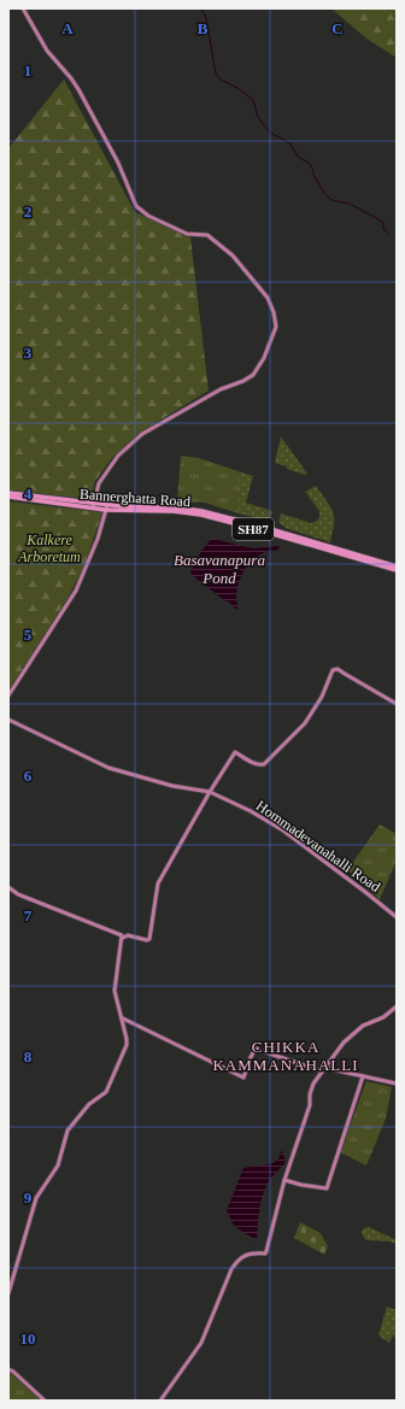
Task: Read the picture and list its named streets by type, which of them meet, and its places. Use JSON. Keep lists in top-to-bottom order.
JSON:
{
  "streets": {
    "main road": ["Bannerghatta Road", "SH87"],
    "street": ["Hommadevanahalli Road"]
  },
  "districts": ["CHIKKA KAMMANAHALLI"],
  "water": ["Basavanapura Pond"],
  "parks": ["Kalkere Arboretum"],
  "grid": {
    "columns": ["A", "B", "C"],
    "rows": [
      "1",
      "2",
      "3",
      "4",
      "5",
      "6",
      "7",
      "8",
      "9",
      "10"
    ]
  }
}
